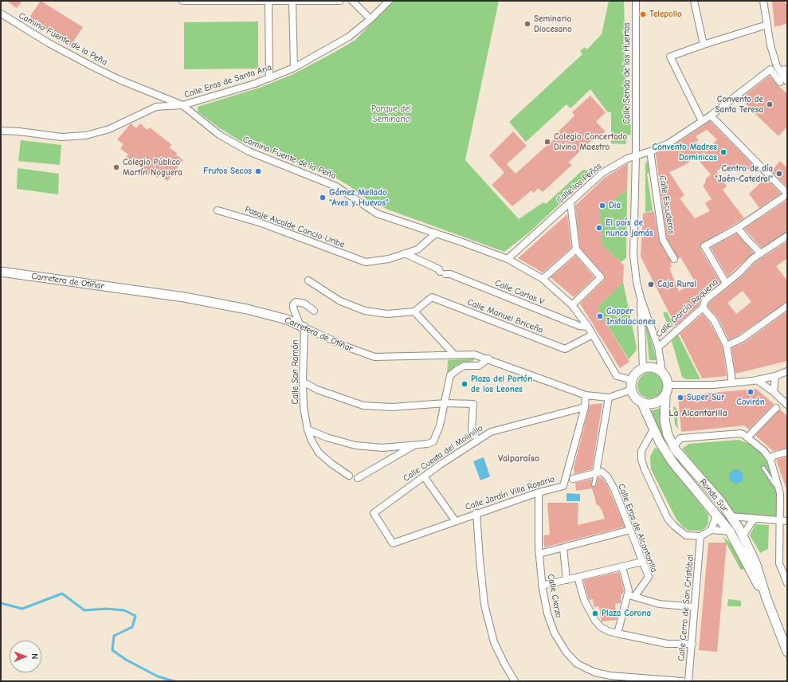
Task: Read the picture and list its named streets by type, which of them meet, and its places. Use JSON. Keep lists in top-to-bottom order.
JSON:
{
  "streets": {
    "main road": ["Carretera de Otíñar", "Ronda Sur"],
    "street": [
      "Camino Fuente de la Peña",
      "Calle Senda de los Huertos",
      "Calle Eras de Santa Ana",
      "Calle los Peñas",
      "Calle Escuderos",
      "Pasaje Alcalde Cancio Uribe",
      "Calle Carlos V",
      "Calle García Requena",
      "Calle Manuel Briceño",
      "Calle San Ramón",
      "Calle Cuesta del Molinillo",
      "Calle Jardín Villa Rosario",
      "Calle Eras de Alcantarilla",
      "Calle Cierzo",
      "Calle Cerro de San Cristóbal"
    ]
  },
  "crossings": [
    ["Camino Fuente de la Peña", "Calle Senda de los Huertos"],
    ["Camino Fuente de la Peña", "Calle Eras de Santa Ana"],
    ["Camino Fuente de la Peña", "Calle los Peñas"],
    ["Camino Fuente de la Peña", "Carretera de Otíñar"],
    ["Camino Fuente de la Peña", "Calle Carlos V"],
    ["Camino Fuente de la Peña", "Calle Manuel Briceño"],
    ["Camino Fuente de la Peña", "Ronda Sur"],
    ["Calle Senda de los Huertos", "Calle los Peñas"],
    ["Calle Senda de los Huertos", "Carretera de Otíñar"],
    ["Calle Senda de los Huertos", "Calle García Requena"],
    ["Calle Senda de los Huertos", "Ronda Sur"],
    ["Calle los Peñas", "Calle Escuderos"],
    ["Pasaje Alcalde Cancio Uribe", "Calle Carlos V"],
    ["Carretera de Otíñar", "Calle San Ramón"],
    ["Carretera de Otíñar", "Calle Jardín Villa Rosario"],
    ["Carretera de Otíñar", "Ronda Sur"],
    ["Calle Cuesta del Molinillo", "Calle Jardín Villa Rosario"],
    ["Calle Jardín Villa Rosario", "Calle Cierzo"]
  ],
  "districts": ["La Alcantarilla", "Valparaíso"],
  "parks": ["Parque del Seminario"],
  "places": [
    "Telepollo",
    "Seminario Diocesano",
    "Convento de Santa Teresa",
    "Colegio Concertado Divino Maestro",
    "Convento Madres Dominicas",
    "Colegio Público Martín Noguera",
    "Frutos Secos",
    "Centro de día \"Jaén-Catedral\"",
    "Gámez Mellado \"Aves y Huevos\"",
    "Dia",
    "El país de nunca jamás",
    "Caja Rural",
    "Copper Instalaciones",
    "Plaza del Portón de los Leones",
    "Covirán",
    "Super Sur",
    "Plaza Corona"
  ],
  "north": "right"
}
